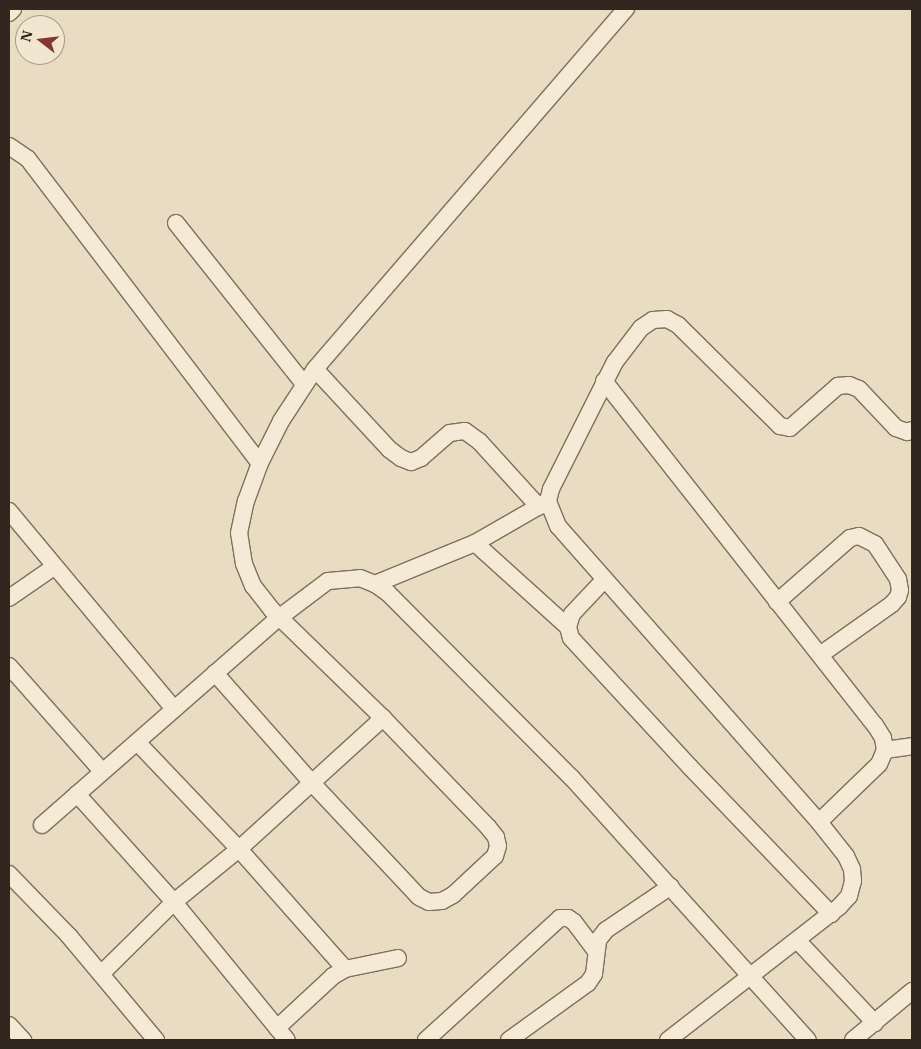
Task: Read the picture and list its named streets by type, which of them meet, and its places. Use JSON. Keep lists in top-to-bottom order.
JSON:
{
  "north": "left"
}
